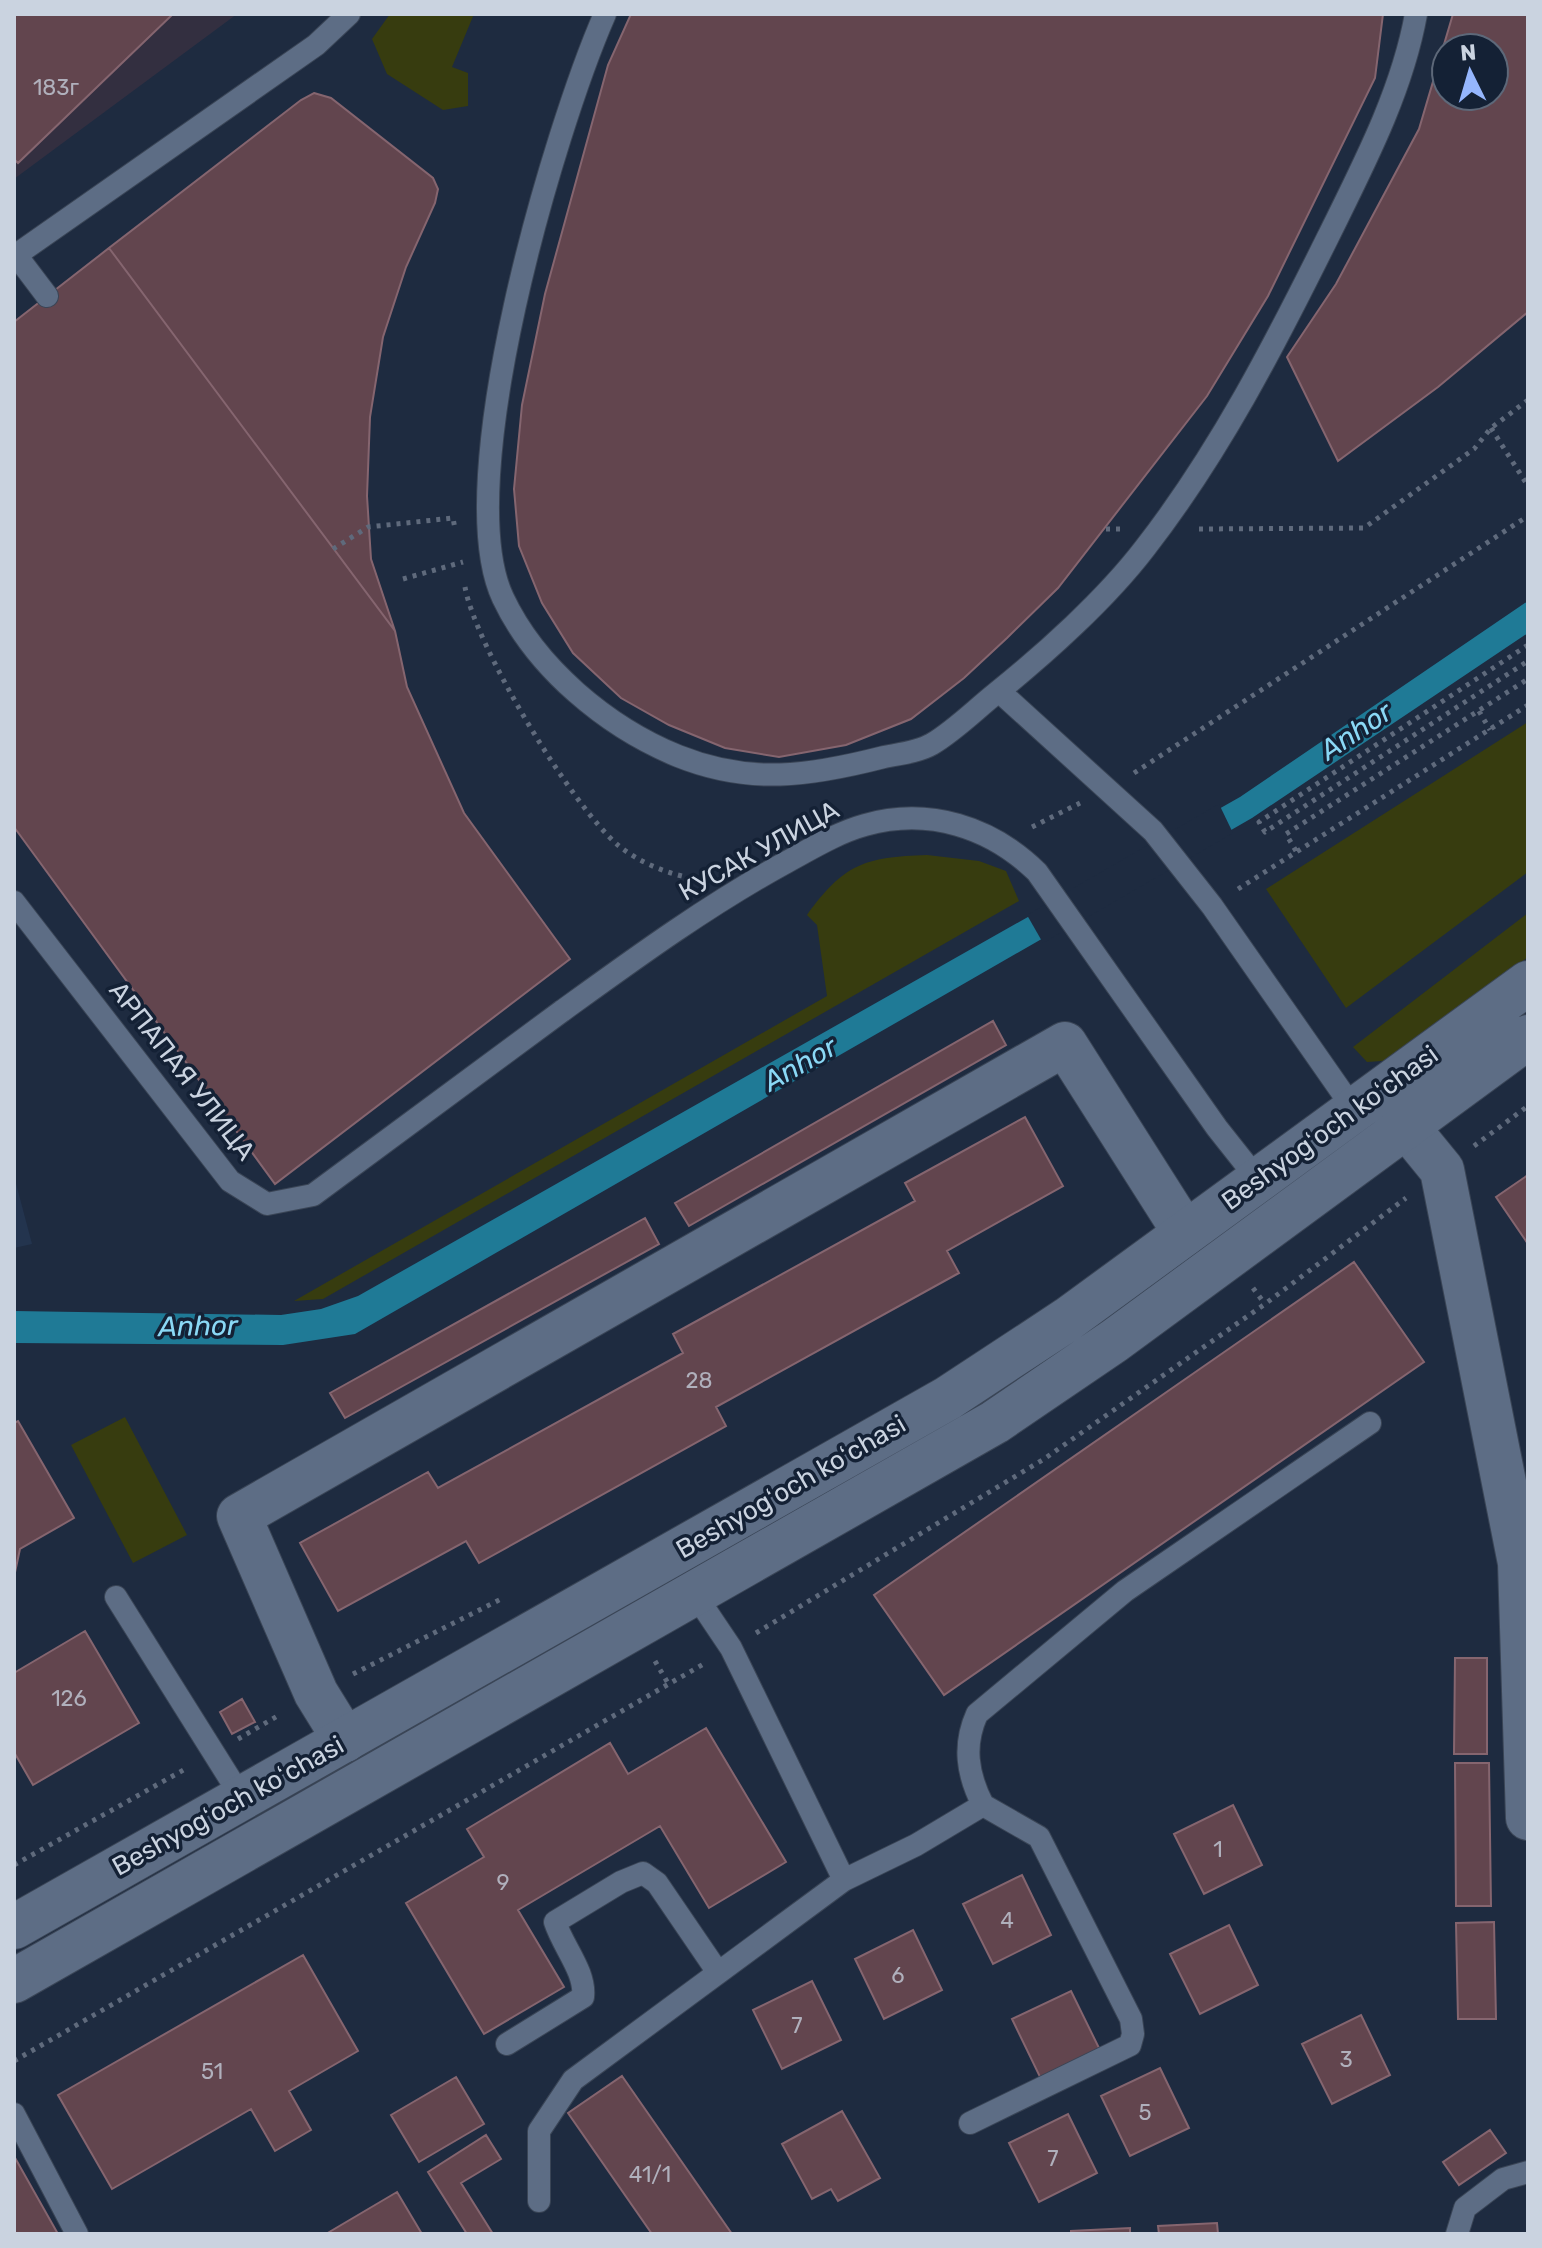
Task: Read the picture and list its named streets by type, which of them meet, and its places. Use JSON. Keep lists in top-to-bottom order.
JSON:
{
  "streets": {
    "main road": ["Beshyogʻoch koʻchasi"],
    "lane": ["КУСАК УЛИЦА", "АРПАПАЯ УЛИЦА"]
  },
  "crossings": [
    ["КУСАК УЛИЦА", "АРПАПАЯ УЛИЦА"],
    ["КУСАК УЛИЦА", "Beshyogʻoch koʻchasi"]
  ],
  "water": ["Anhor"],
  "house_numbers": [
    "183г",
    "28",
    "126",
    "1",
    "9",
    "4",
    "6",
    "7",
    "3",
    "51",
    "5",
    "7",
    "41/1"
  ],
  "north": "top"
}
